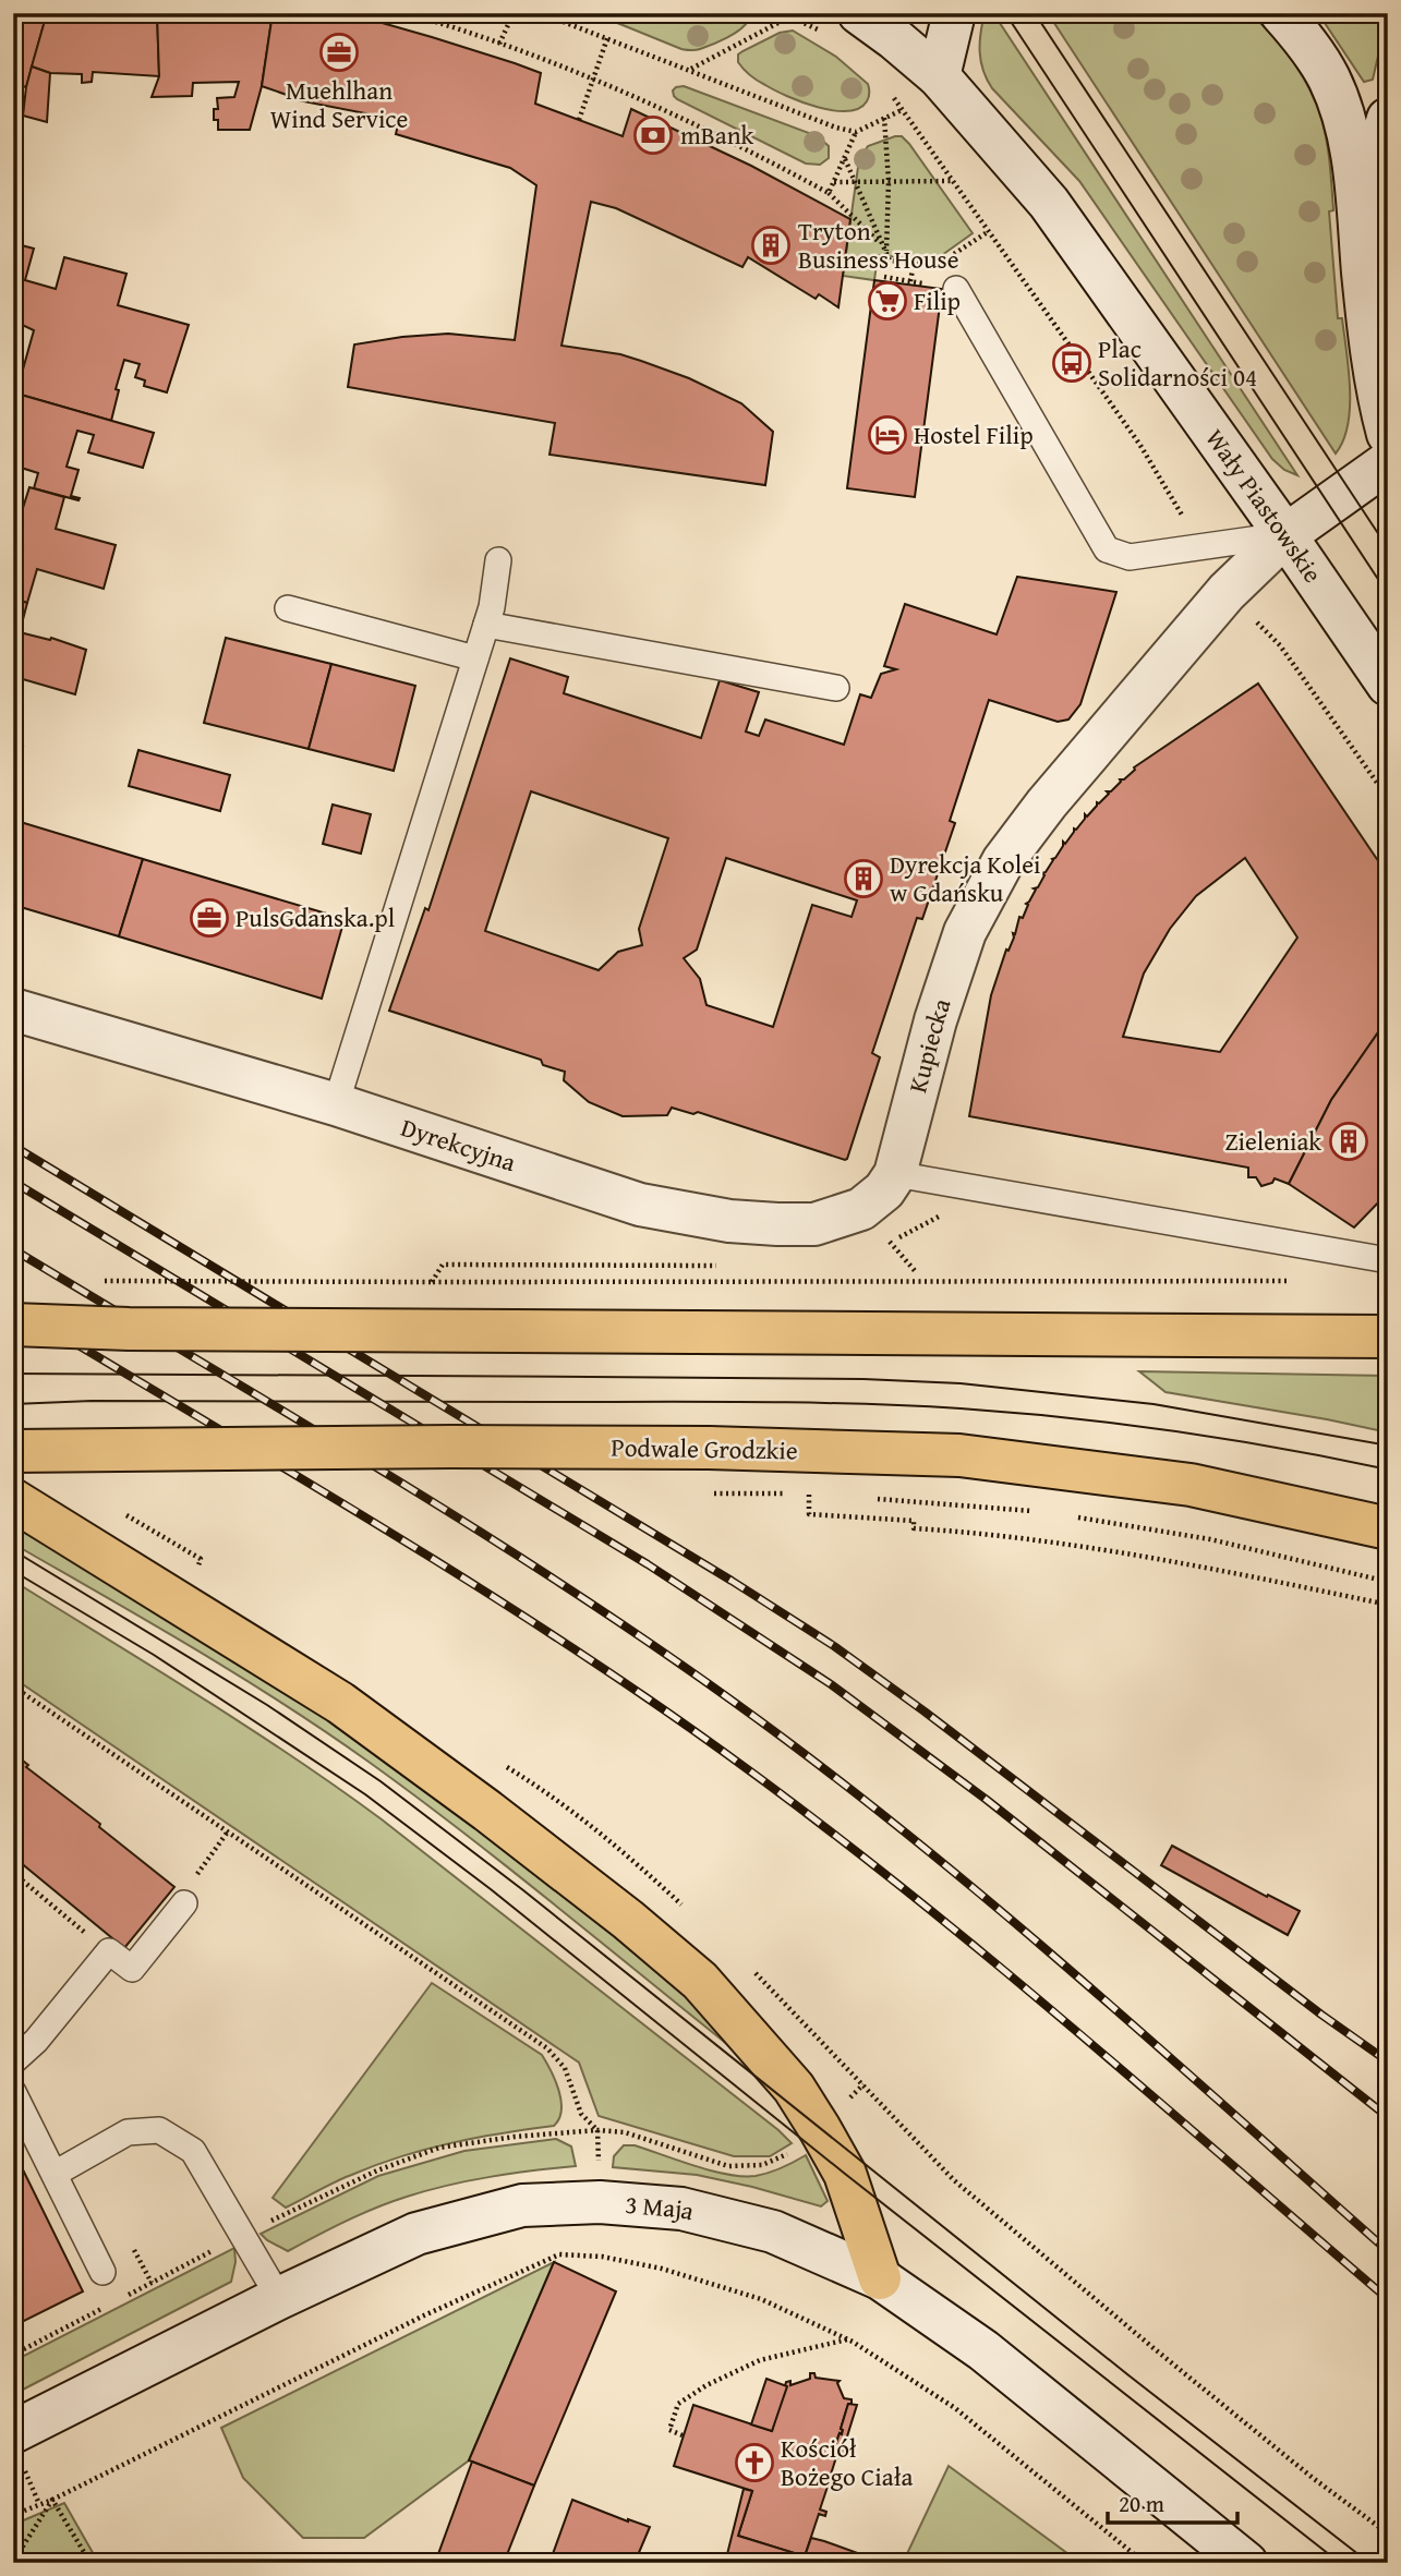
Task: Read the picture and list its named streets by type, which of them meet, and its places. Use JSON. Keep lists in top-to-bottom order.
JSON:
{
  "streets": {
    "main road": [
      "Wały Piastowskie",
      "Kupiecka",
      "Dyrekcyjna",
      "Podwale Grodzkie",
      "3 Maja"
    ]
  },
  "crossings": [
    ["Wały Piastowskie", "Kupiecka"],
    ["Kupiecka", "Dyrekcyjna"]
  ],
  "places": {
    "office": ["Muehlhan Wind Service", "PulsGdanska.pl"],
    "bank": ["mBank"],
    "building": ["Tryton Business House", "Dyrekcja Kolei w Gdańsku", "Zieleniak"],
    "supermarket": ["Filip"],
    "bus stop": ["Plac Solidarności 04"],
    "hotel": ["Hostel Filip"],
    "church": ["Kościół Bożego Ciała"]
  },
  "scale_bar": "20 m"
}
